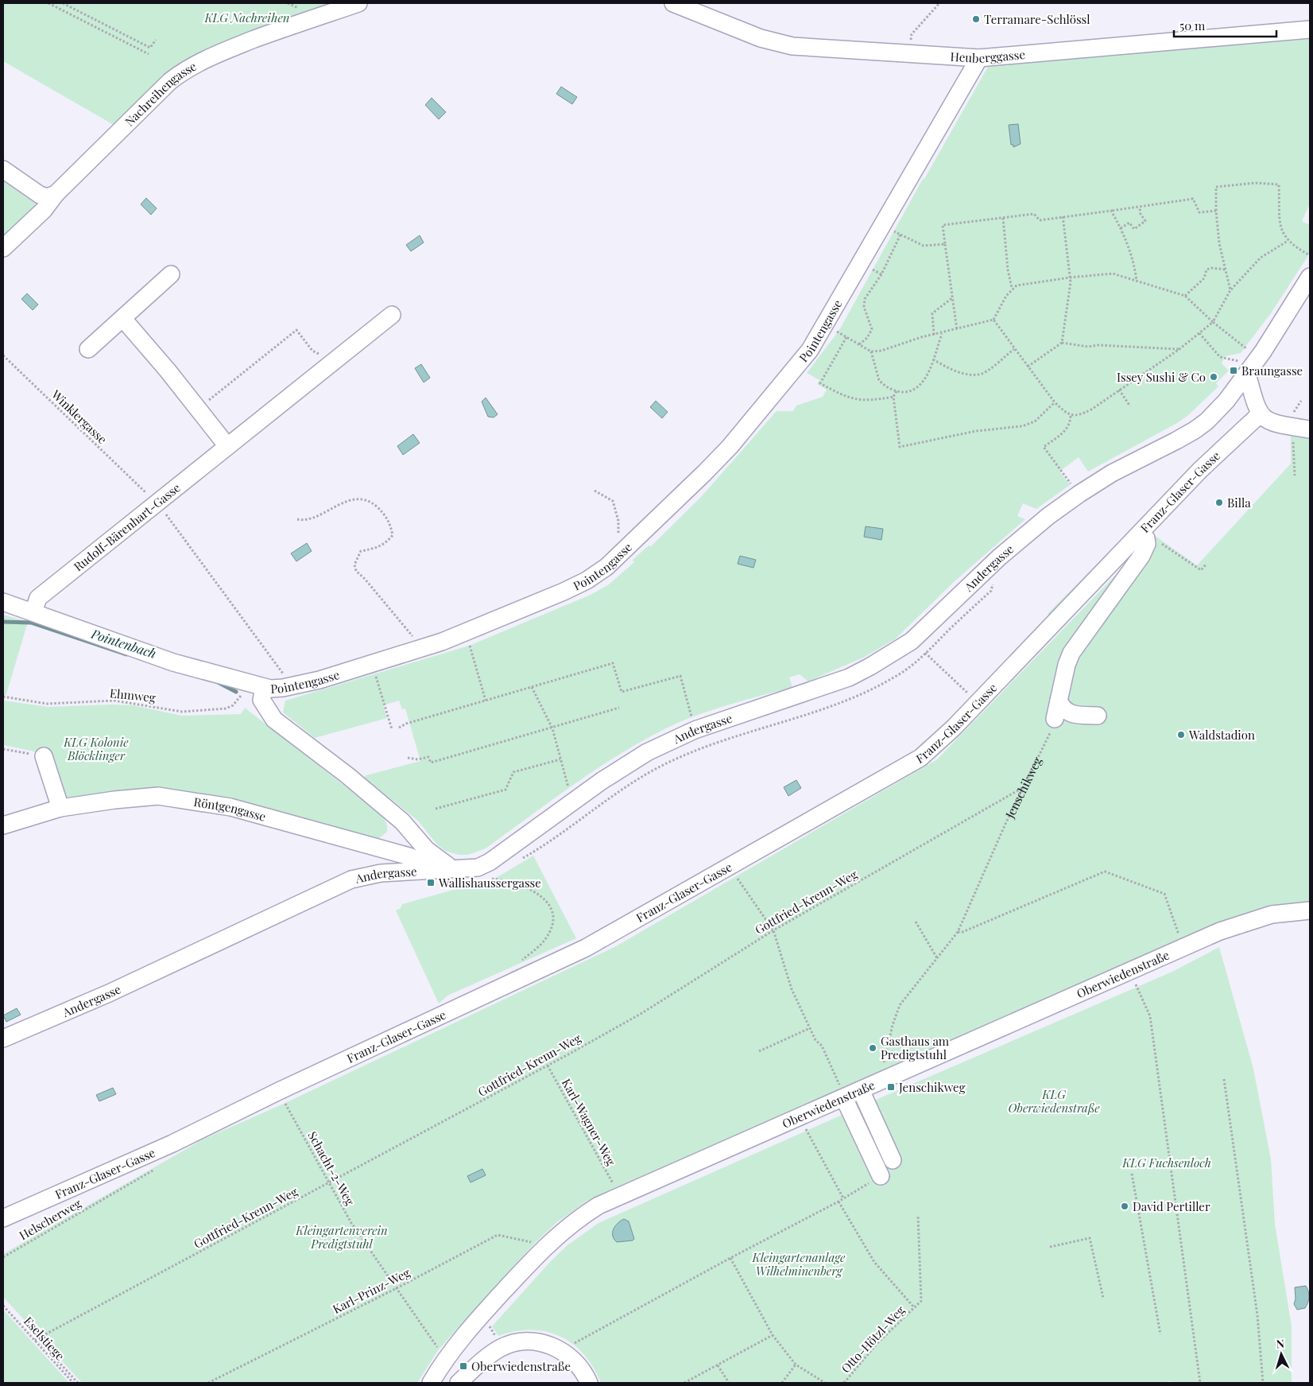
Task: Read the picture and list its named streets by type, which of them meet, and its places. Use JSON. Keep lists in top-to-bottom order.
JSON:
{
  "streets": {
    "street": [
      "Heuberggasse",
      "Nachreihengasse",
      "Pointengasse",
      "Franz-Glaser-Gasse",
      "Rudolf-Bärenhart-Gasse",
      "Andergasse",
      "Röntgengasse",
      "Oberwiedenstraße"
    ],
    "path": [
      "Winklergasse",
      "Ehmweg",
      "Jenschikweg",
      "Gottfried-Krenn-Weg",
      "Karl-Wagner-Weg",
      "Schacht-2-Weg",
      "Helscherweg",
      "Karl-Prinz-Weg",
      "Eselstiege",
      "Otto-Hötzl-Weg"
    ]
  },
  "crossings": [
    ["Heuberggasse", "Pointengasse"],
    ["Pointengasse", "Rudolf-Bärenhart-Gasse"],
    ["Pointengasse", "Ehmweg"],
    ["Andergasse", "Röntgengasse"],
    ["Jenschikweg", "Gottfried-Krenn-Weg"],
    ["Jenschikweg", "Oberwiedenstraße"],
    ["Gottfried-Krenn-Weg", "Karl-Wagner-Weg"],
    ["Gottfried-Krenn-Weg", "Schacht-2-Weg"],
    ["Gottfried-Krenn-Weg", "Eselstiege"],
    ["Oberwiedenstraße", "Schacht-2-Weg"],
    ["Oberwiedenstraße", "Karl-Prinz-Weg"],
    ["Schacht-2-Weg", "Karl-Prinz-Weg"]
  ],
  "water": ["Pointenbach"],
  "parks": [
    "KLG Nachreihen",
    "KLG Kolonie Blöcklinger",
    "KLG Oberwiedenstraße",
    "KLG Fuchsenloch",
    "Kleingartenverein Predigtstuhl",
    "Kleingartenanlage Wilhelminenberg"
  ],
  "places": {
    "other": [
      "Terramare-Schlössl",
      "Issey Sushi & Co",
      "Billa",
      "Waldstadion",
      "Gasthaus am Predigtstuhl",
      "David Pertiller"
    ],
    "transit": [
      "Braungasse",
      "Wallishaussergasse",
      "Jenschikweg",
      "Oberwiedenstraße"
    ]
  },
  "scale_bar": "50 m",
  "north": "top"
}
